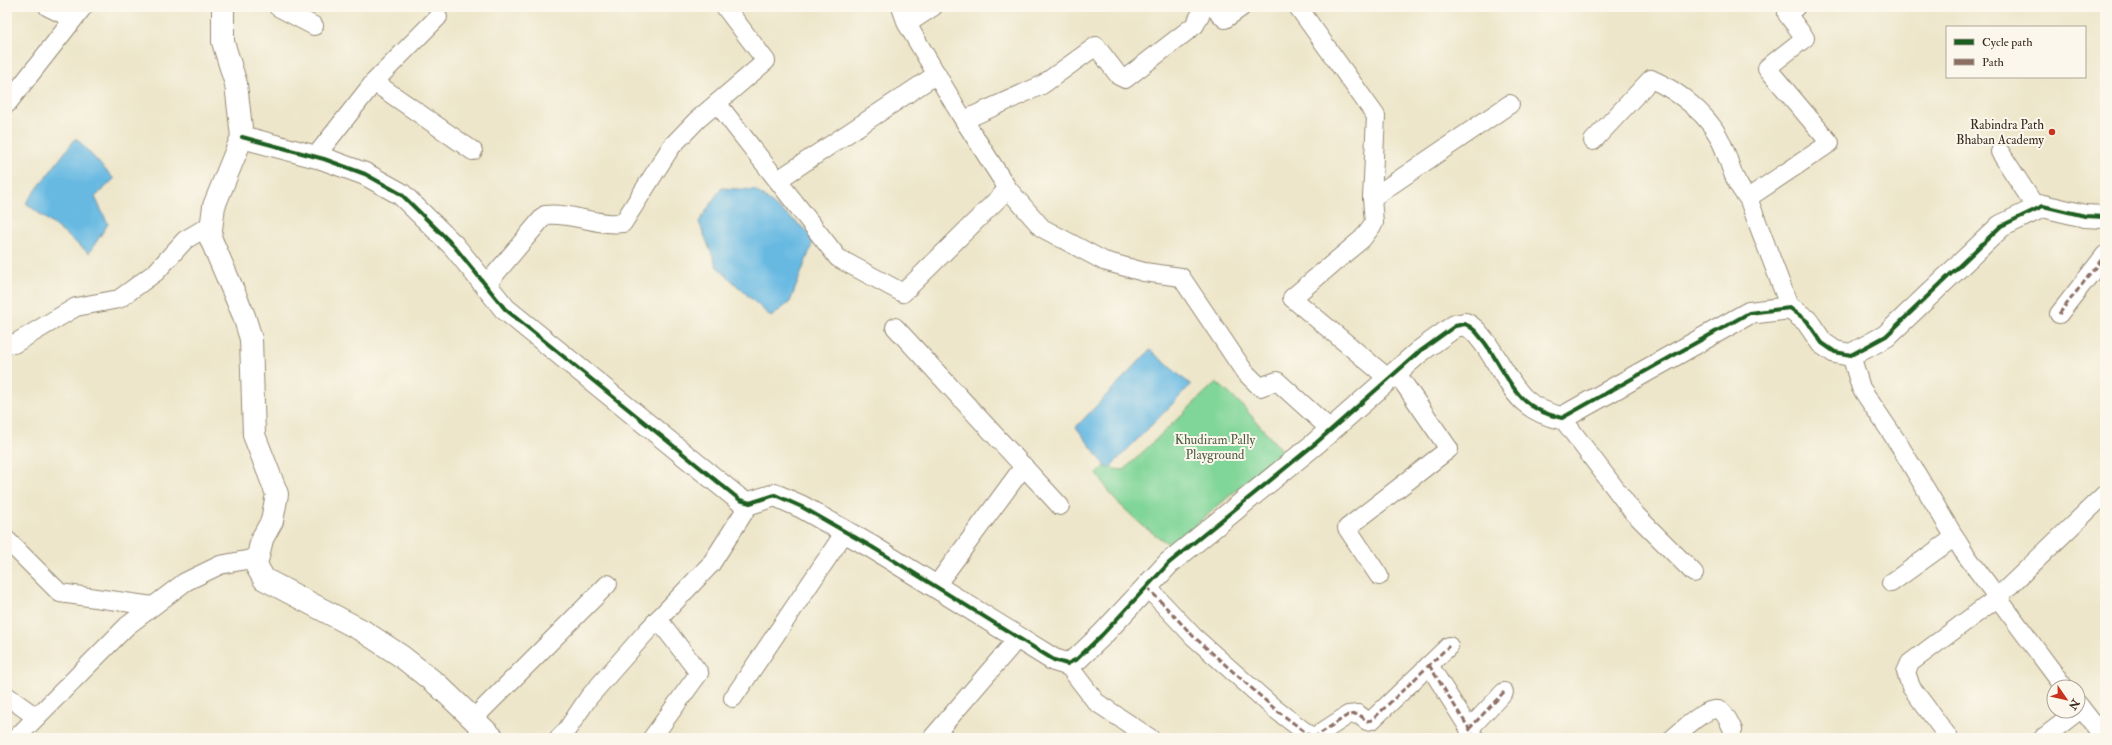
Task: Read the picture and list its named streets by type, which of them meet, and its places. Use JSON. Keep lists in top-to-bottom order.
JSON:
{
  "parks": ["Khudiram Pally Playground"],
  "places": ["Rabindra Path Bhaban Academy"],
  "legend": ["Cycle path", "Path"],
  "north": "bottom right"
}
